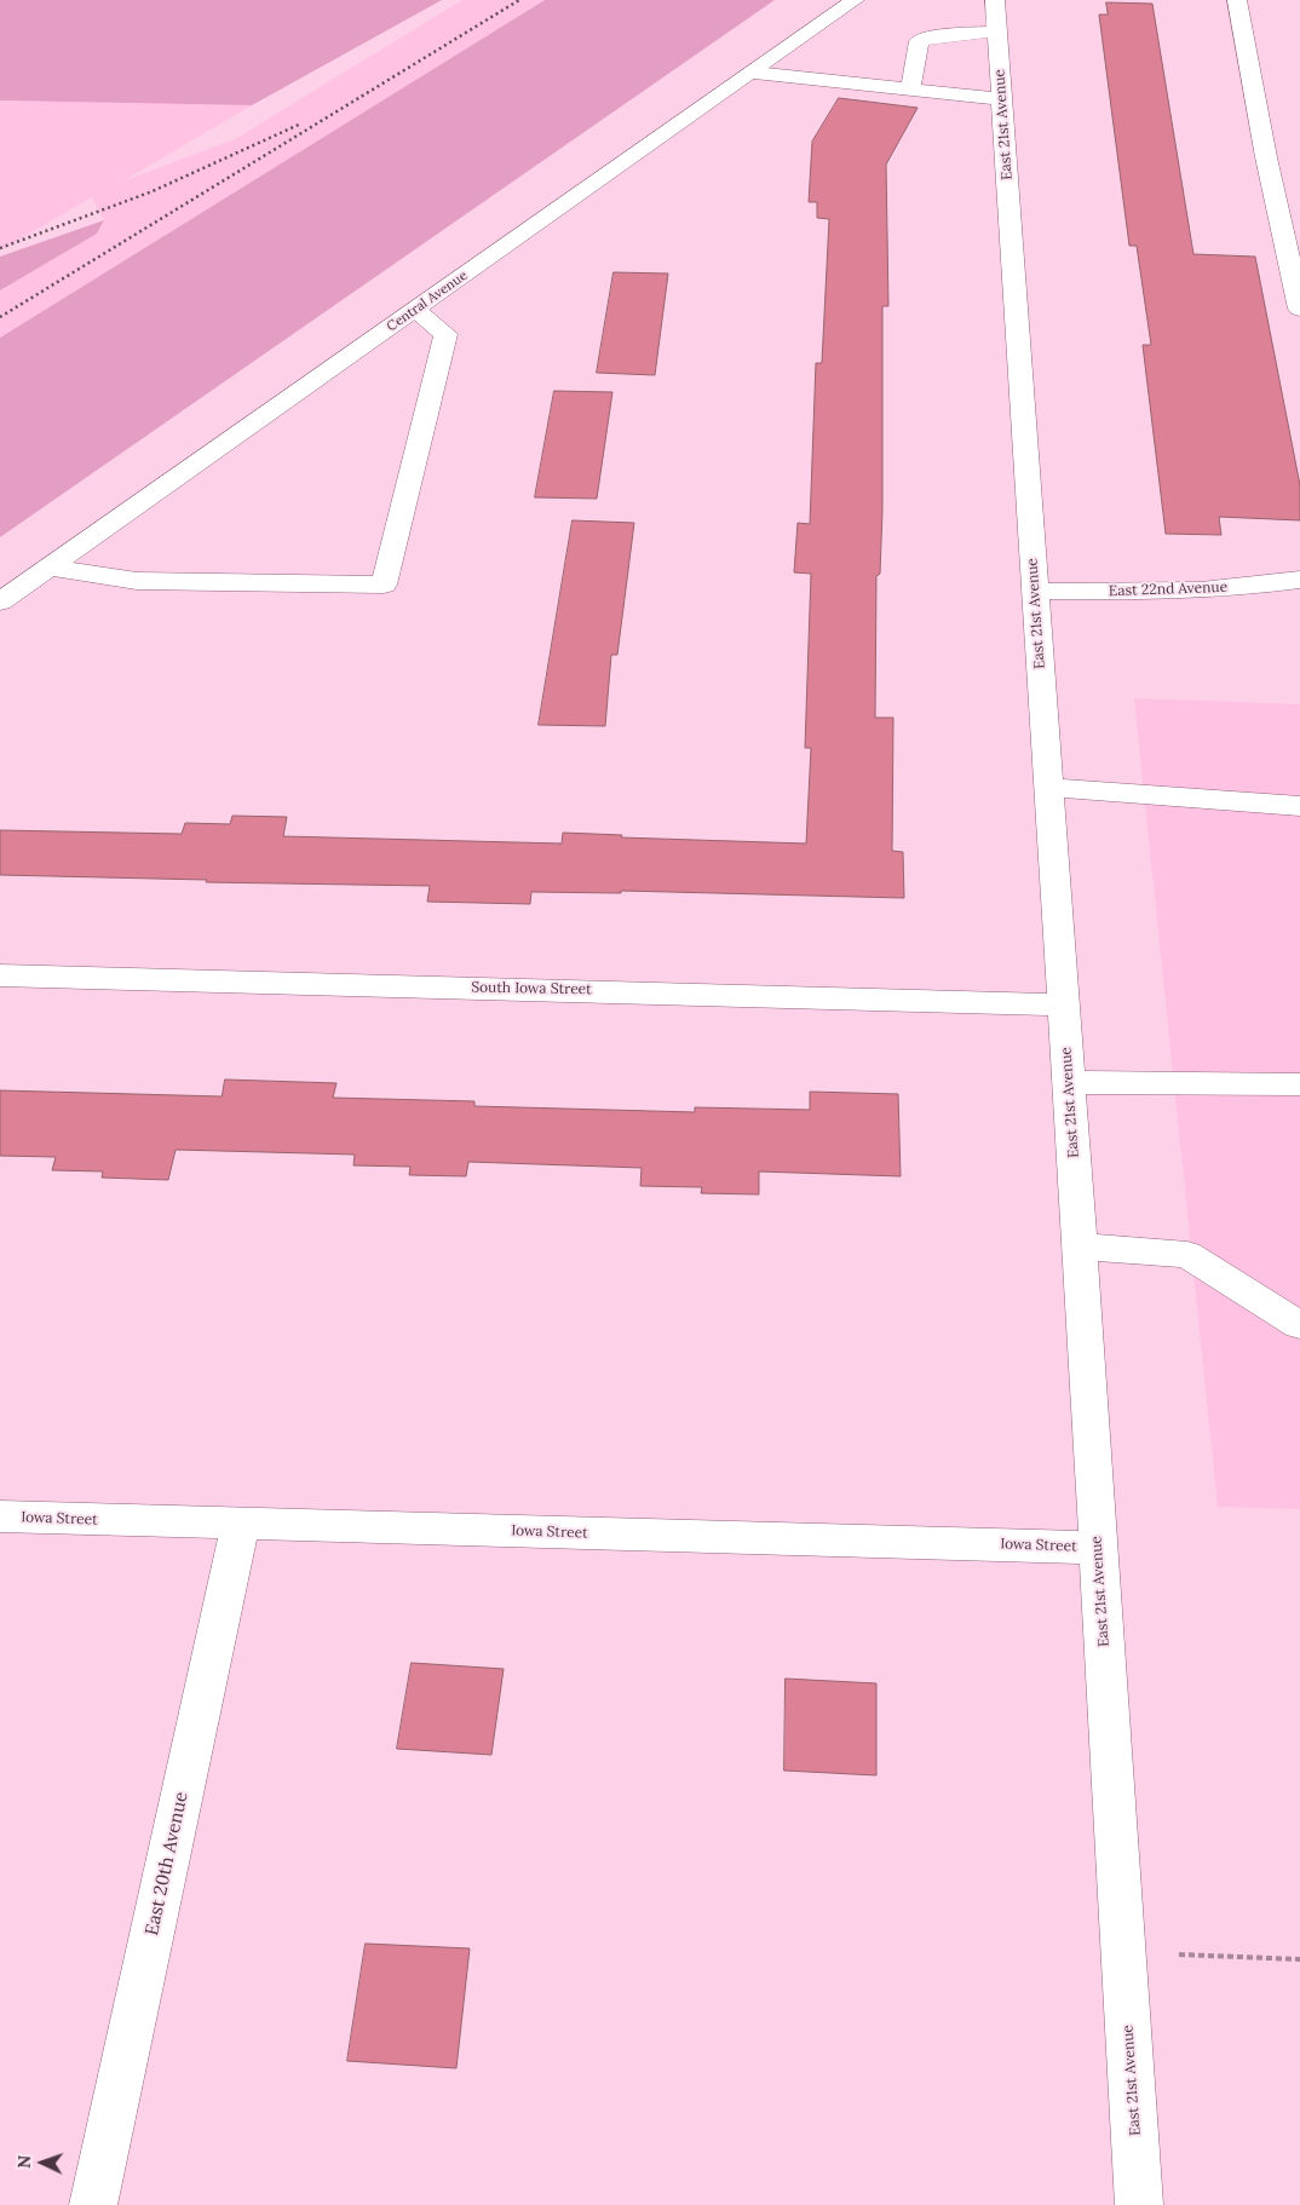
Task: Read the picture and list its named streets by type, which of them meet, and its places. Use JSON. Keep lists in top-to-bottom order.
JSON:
{
  "streets": {
    "street": [
      "East 21st Avenue",
      "Central Avenue",
      "East 22nd Avenue",
      "South Iowa Street",
      "Iowa Street",
      "East 20th Avenue"
    ]
  },
  "crossings": [
    ["East 21st Avenue", "East 22nd Avenue"],
    ["East 21st Avenue", "South Iowa Street"],
    ["East 21st Avenue", "Iowa Street"],
    ["Iowa Street", "East 20th Avenue"]
  ],
  "north": "left"
}
